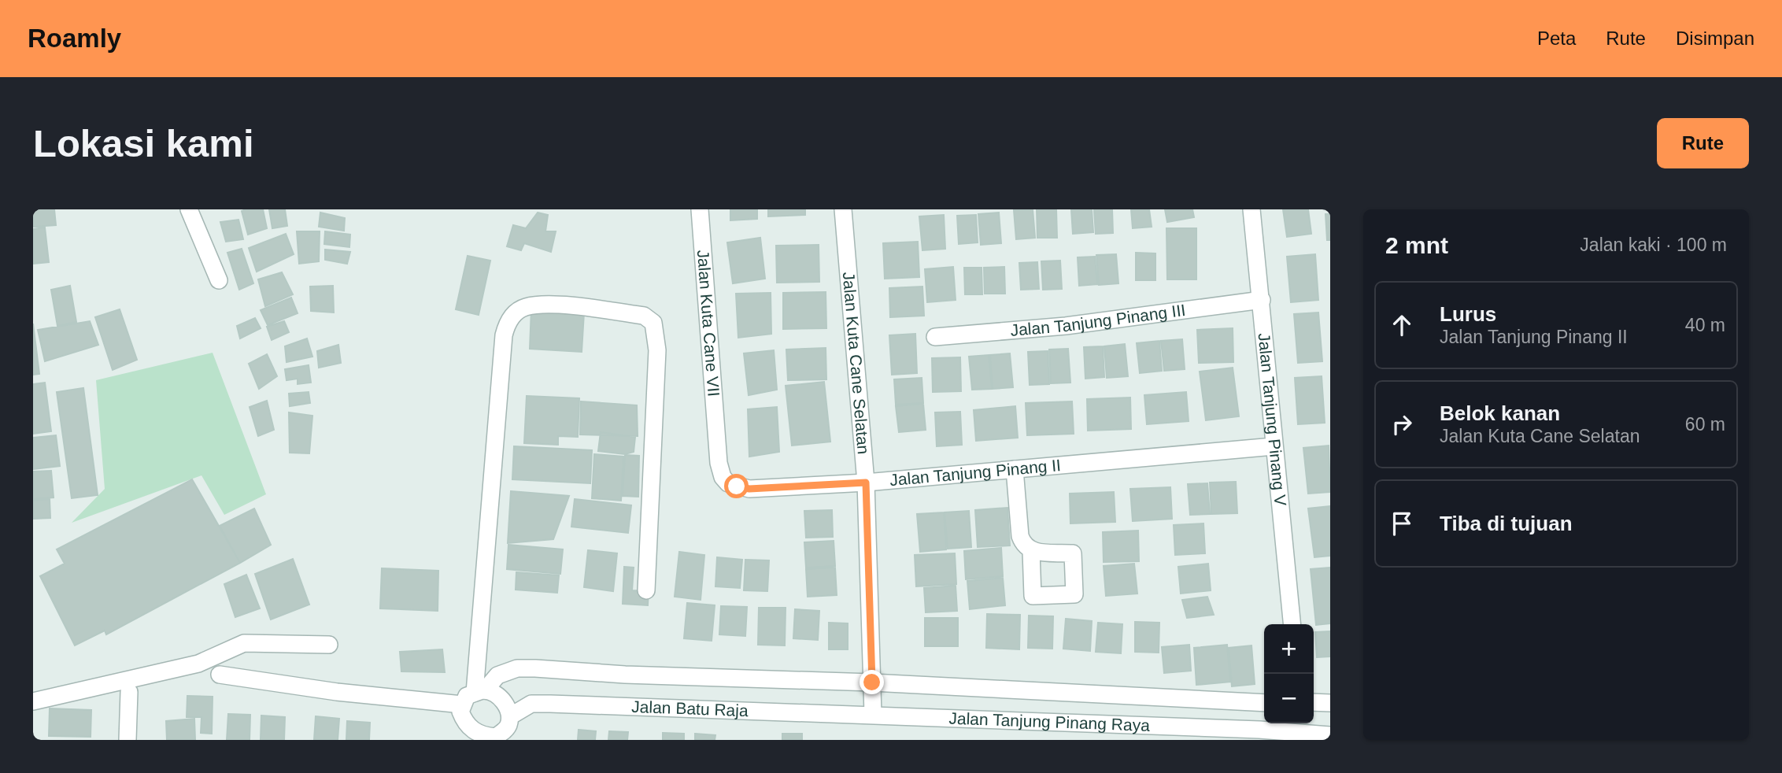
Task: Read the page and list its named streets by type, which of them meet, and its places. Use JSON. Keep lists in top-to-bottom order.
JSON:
{
  "streets": {
    "street": [
      "Jalan Tanjung Pinang III",
      "Jalan Kuta Cane VII",
      "Jalan Kuta Cane Selatan",
      "Jalan Tanjung Pinang V",
      "Jalan Tanjung Pinang II",
      "Jalan Batu Raja",
      "Jalan Tanjung Pinang Raya"
    ]
  },
  "crossings": [
    ["Jalan Tanjung Pinang III", "Jalan Tanjung Pinang V"],
    ["Jalan Kuta Cane VII", "Jalan Tanjung Pinang II"],
    ["Jalan Kuta Cane Selatan", "Jalan Tanjung Pinang II"],
    ["Jalan Kuta Cane Selatan", "Jalan Batu Raja"],
    ["Jalan Kuta Cane Selatan", "Jalan Tanjung Pinang Raya"],
    ["Jalan Tanjung Pinang V", "Jalan Tanjung Pinang II"],
    ["Jalan Batu Raja", "Jalan Tanjung Pinang Raya"]
  ],
  "page": {
    "header": "Roamly",
    "nav": ["Peta", "Rute", "Disimpan"],
    "buttons": "Rute",
    "title": "Lokasi kami",
    "heading": ["2 mnt", "Jalan kaki · 100 m"],
    "list": [
      ["Lurus", "Jalan Tanjung Pinang II", "40 m"],
      ["Belok kanan", "Jalan Kuta Cane Selatan", "60 m"],
      "Tiba di tujuan"
    ],
    "map_buttons": ["+", "−"]
  }
}
